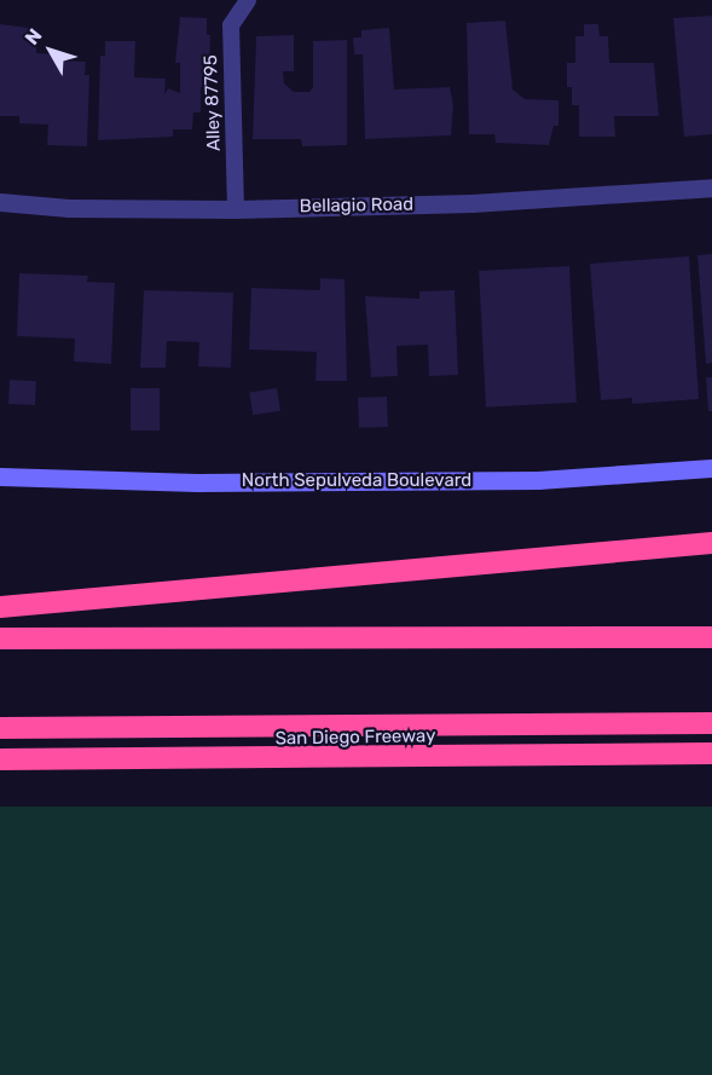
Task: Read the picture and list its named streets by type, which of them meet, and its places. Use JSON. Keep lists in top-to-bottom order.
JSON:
{
  "streets": {
    "highway": ["San Diego Freeway"],
    "main road": ["North Sepulveda Boulevard"],
    "street": ["Bellagio Road"],
    "lane": ["Alley 87795"]
  },
  "crossings": [
    ["Alley 87795", "Bellagio Road"]
  ],
  "north": "top left"
}
